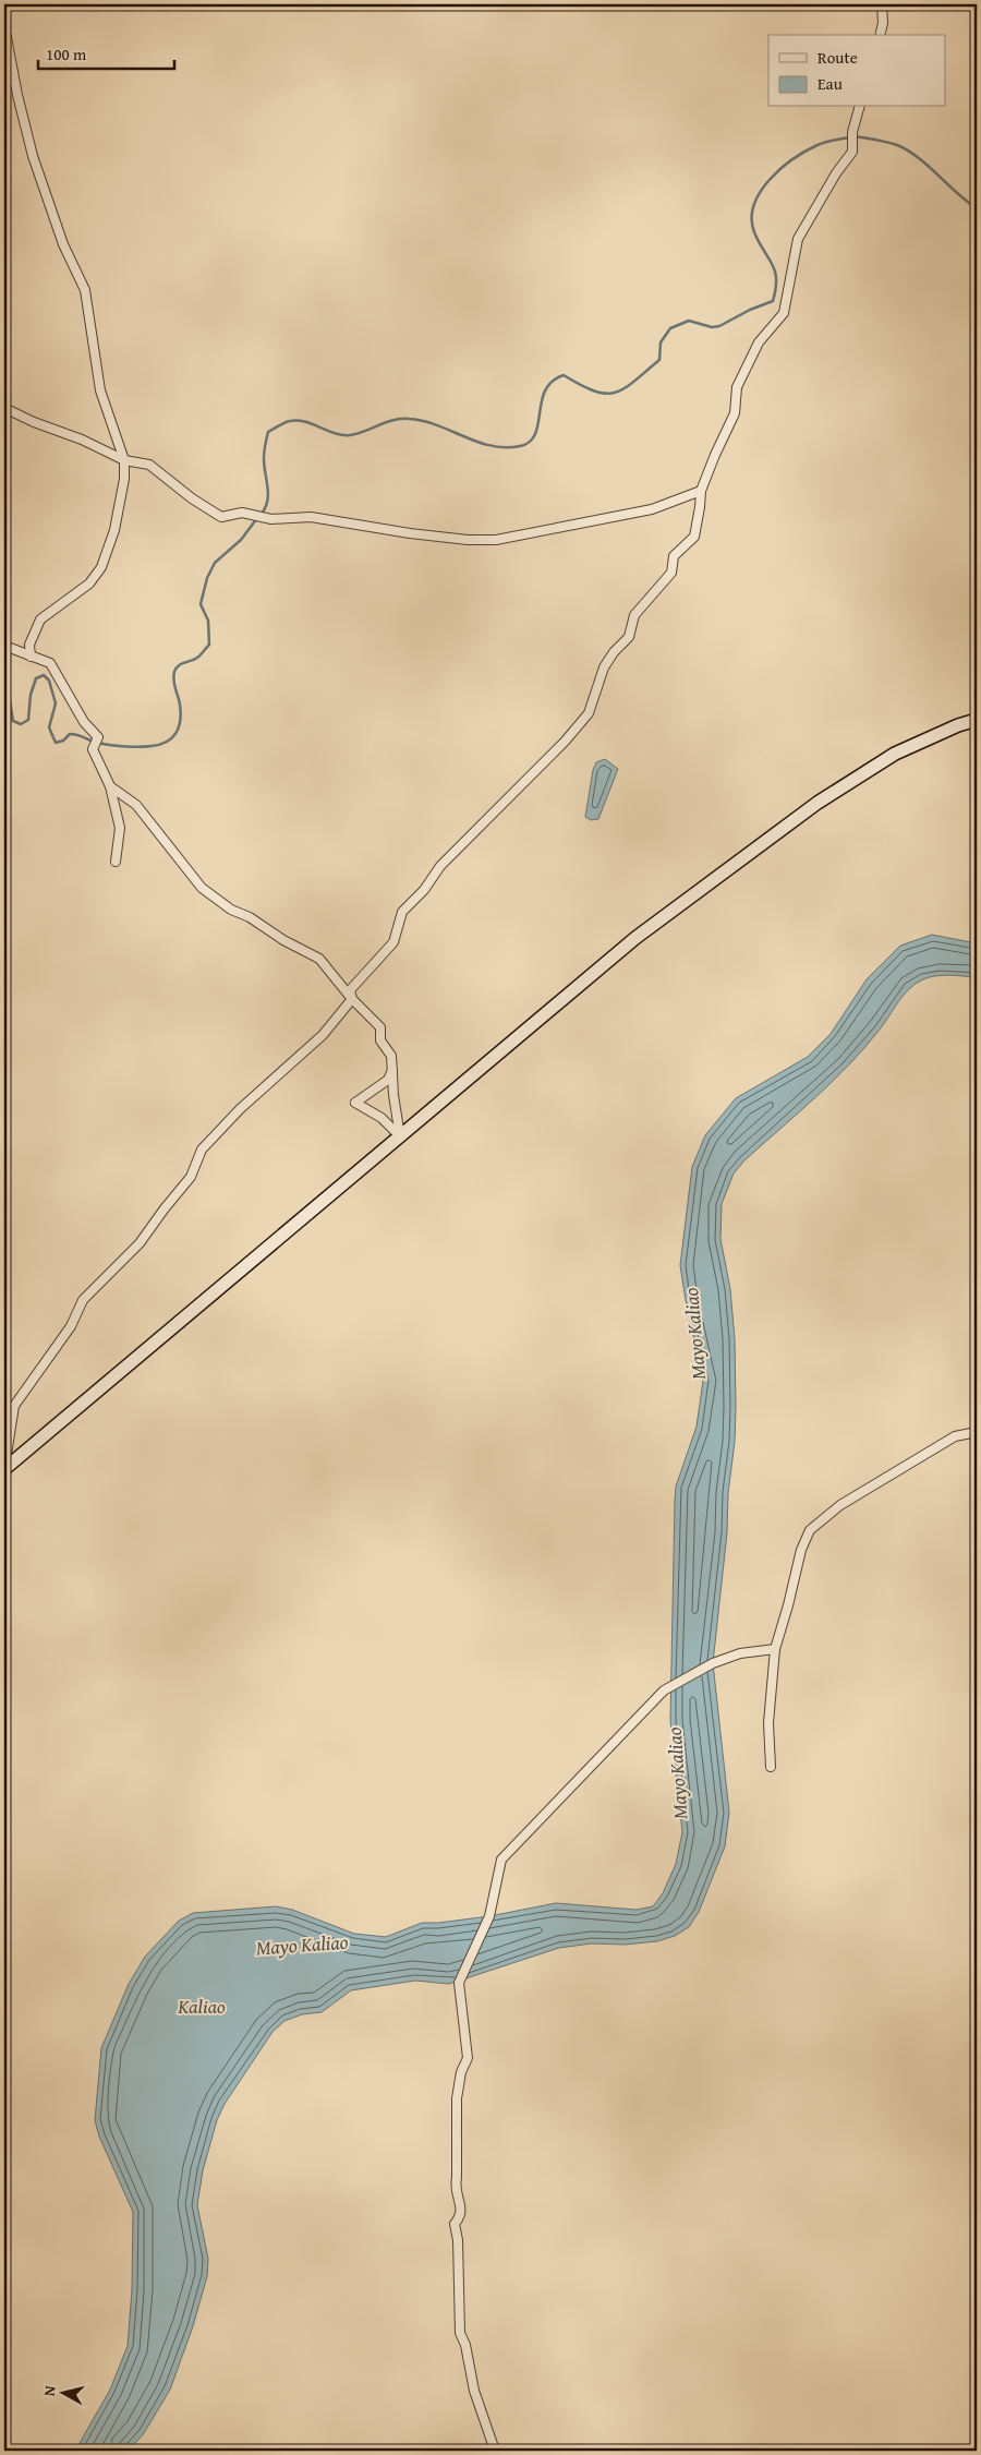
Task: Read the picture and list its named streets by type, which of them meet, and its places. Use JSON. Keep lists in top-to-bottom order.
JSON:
{
  "water": ["Mayo Kaliao", "Kaliao"],
  "legend": ["Route", "Eau"],
  "scale_bar": "100 m",
  "north": "left"
}
